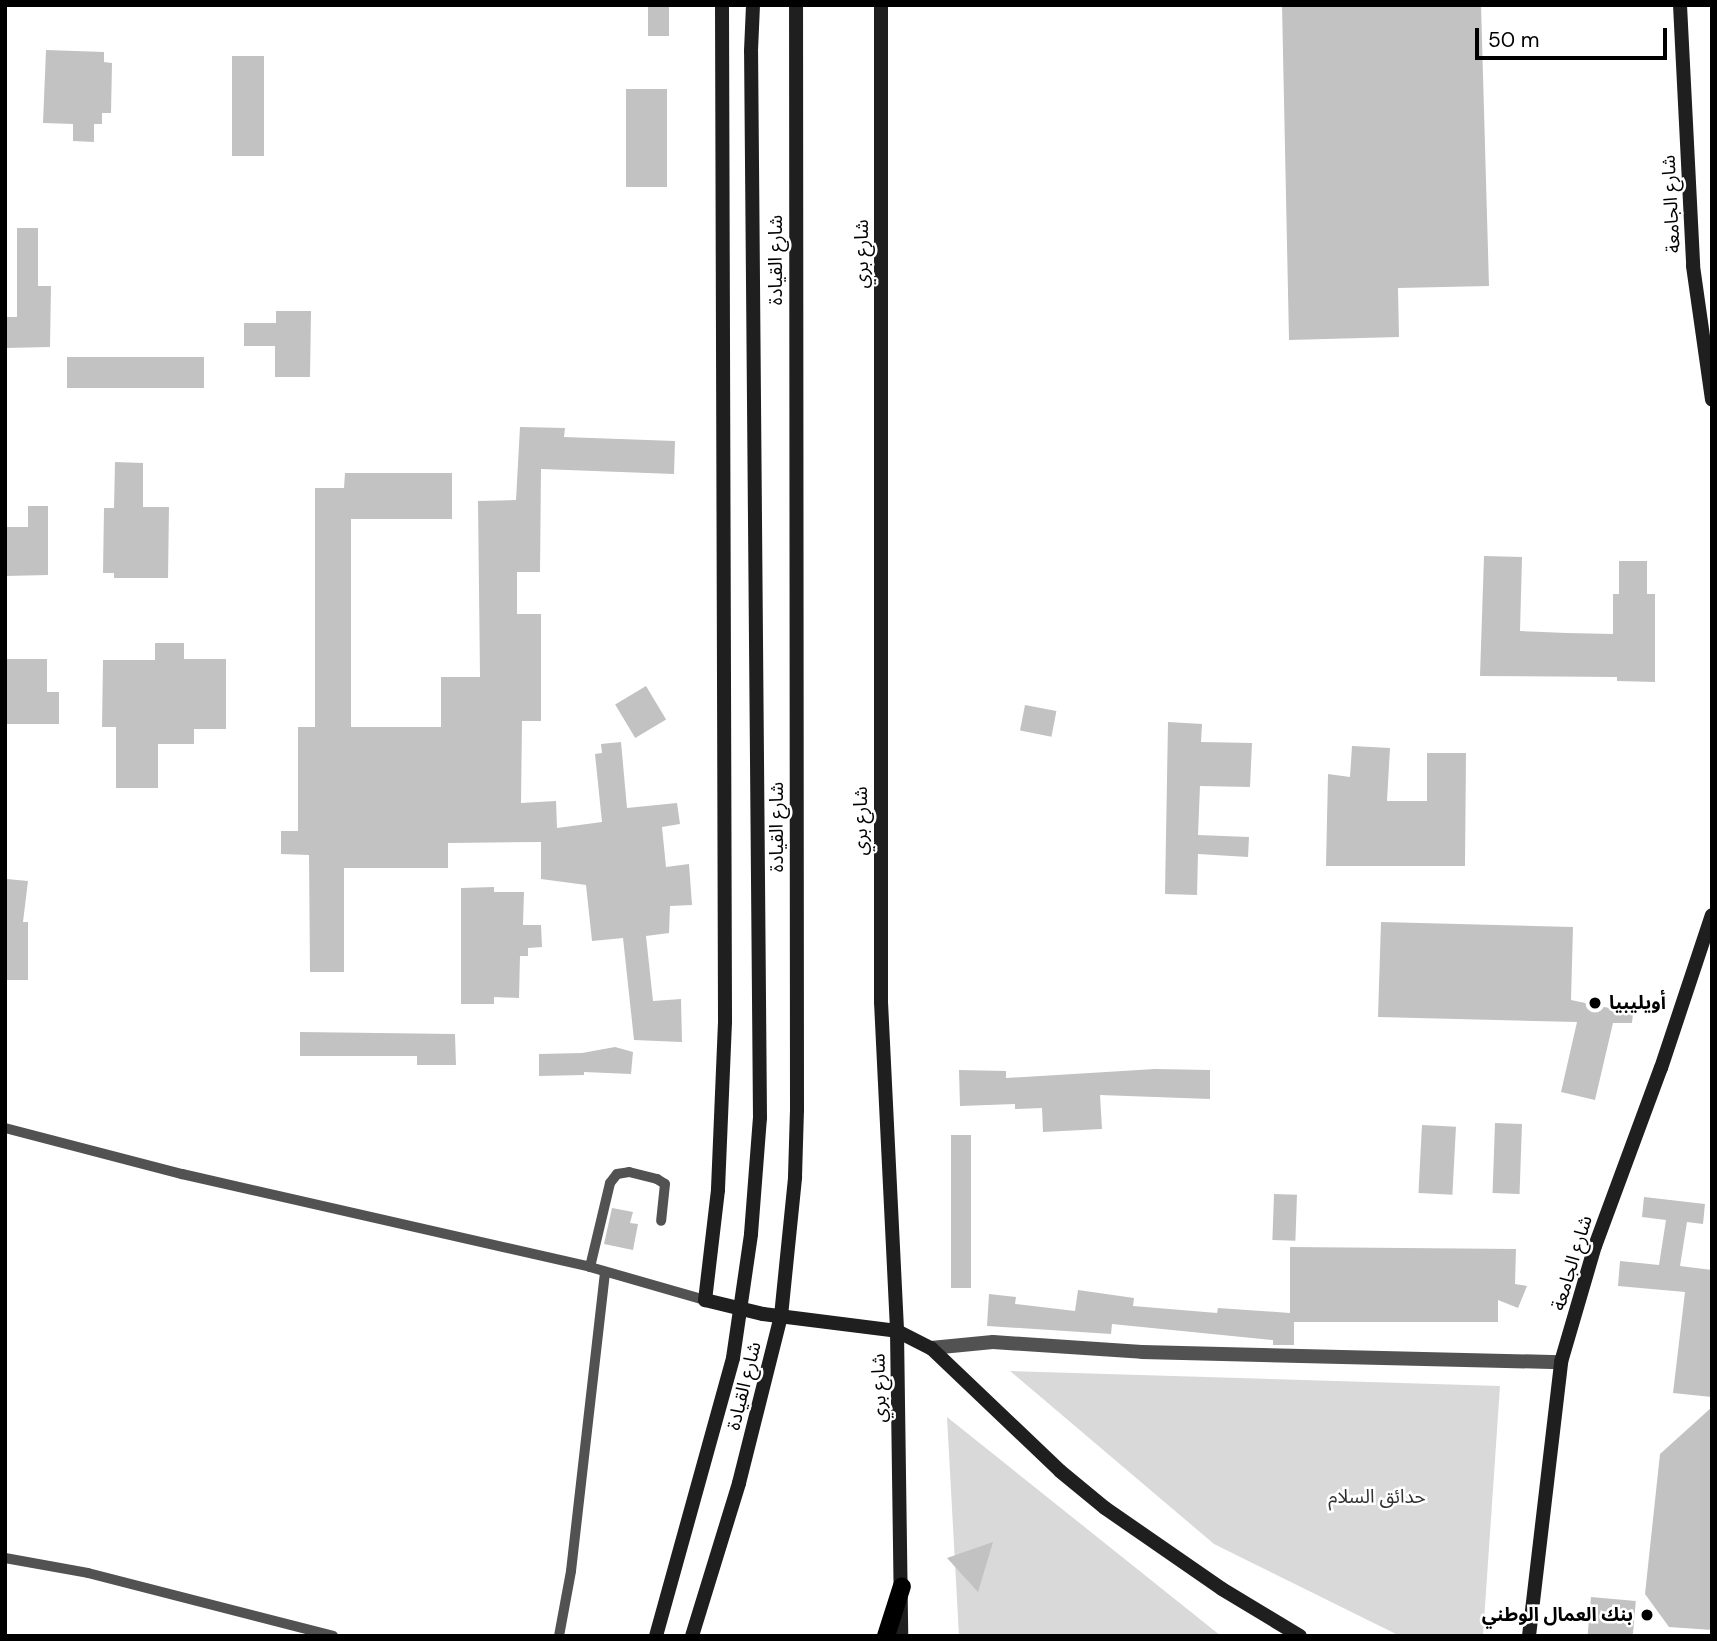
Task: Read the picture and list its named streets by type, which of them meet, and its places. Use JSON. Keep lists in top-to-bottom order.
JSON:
{
  "streets": {
    "main road": ["شارع الجامعة", "شارع بري", "شارع القيادة"]
  },
  "parks": ["حدائق السلام"],
  "places": ["أويليبيا", "بنك العمال الوطني"],
  "scale_bar": "50 m"
}
